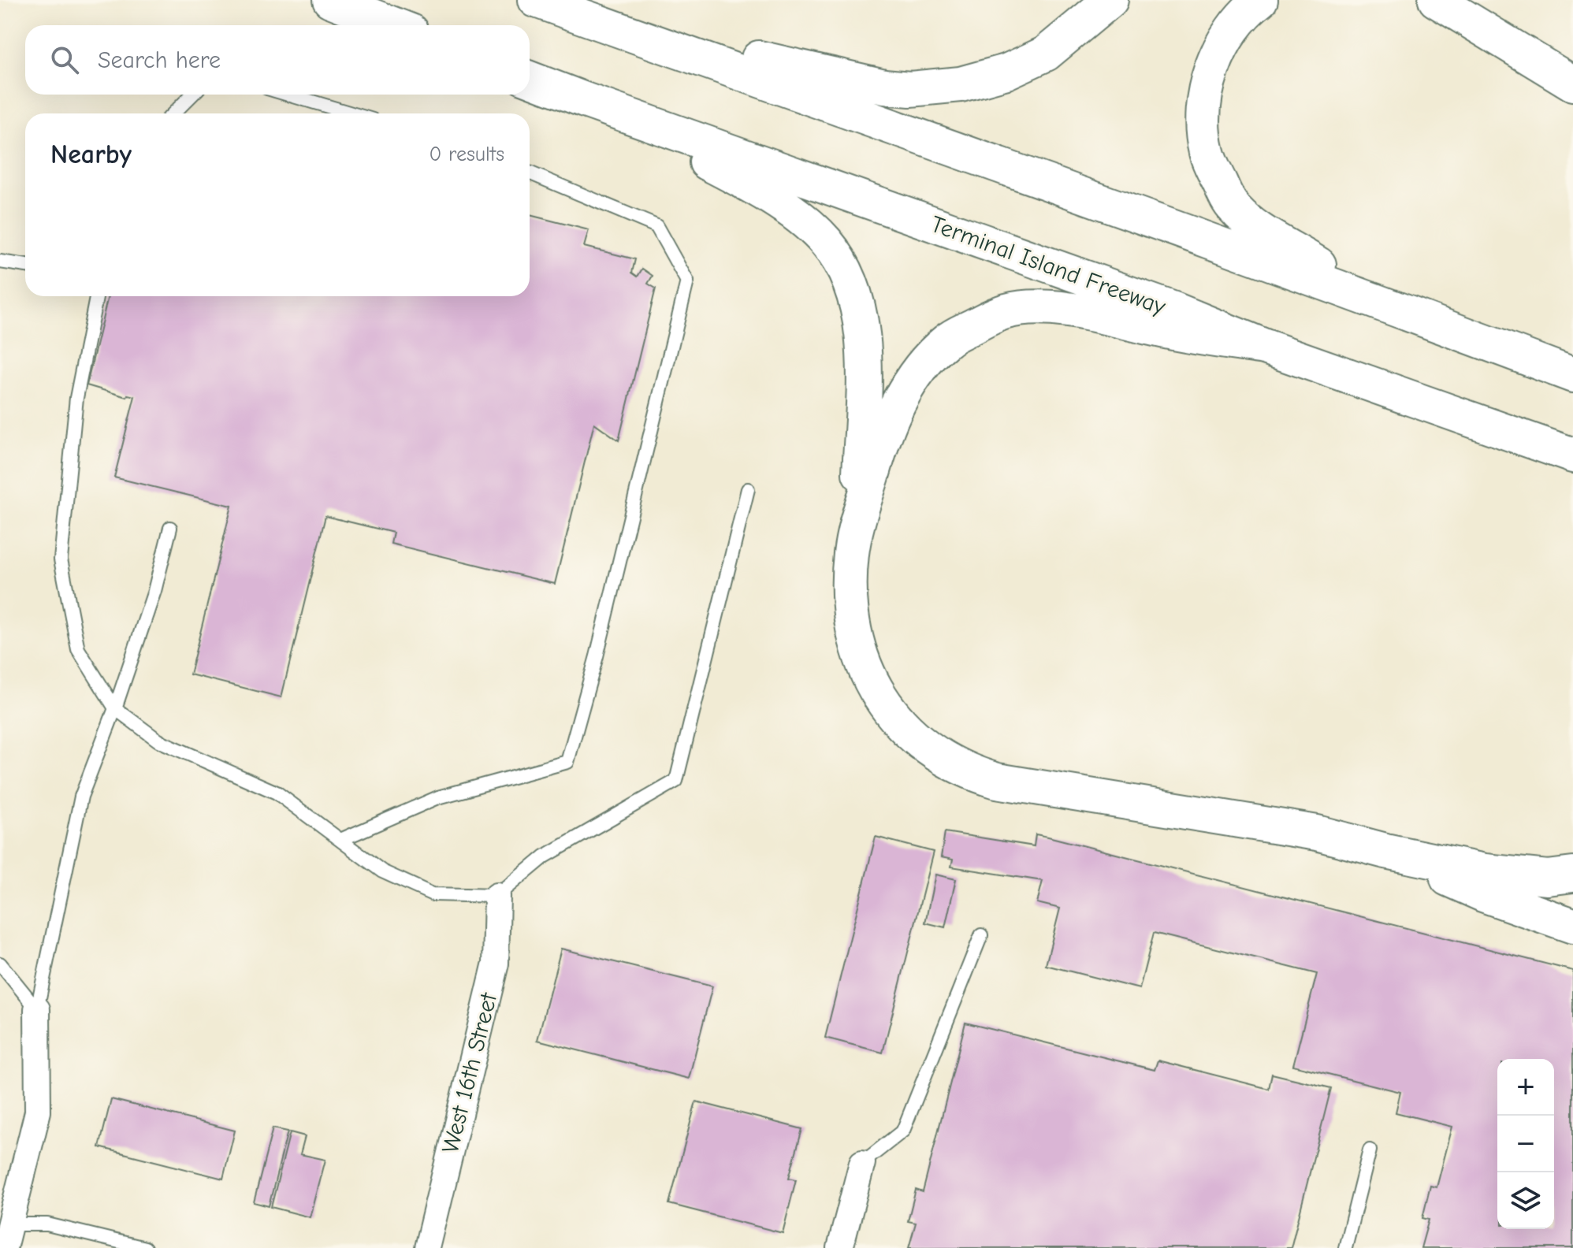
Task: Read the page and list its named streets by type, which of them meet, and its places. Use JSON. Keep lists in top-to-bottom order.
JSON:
{
  "streets": {
    "highway": ["Terminal Island Freeway"],
    "street": ["West 16th Street"]
  },
  "page": {
    "search": "Search here",
    "heading": ["Nearby", "0 results"],
    "map_buttons": ["+", "−"]
  }
}
